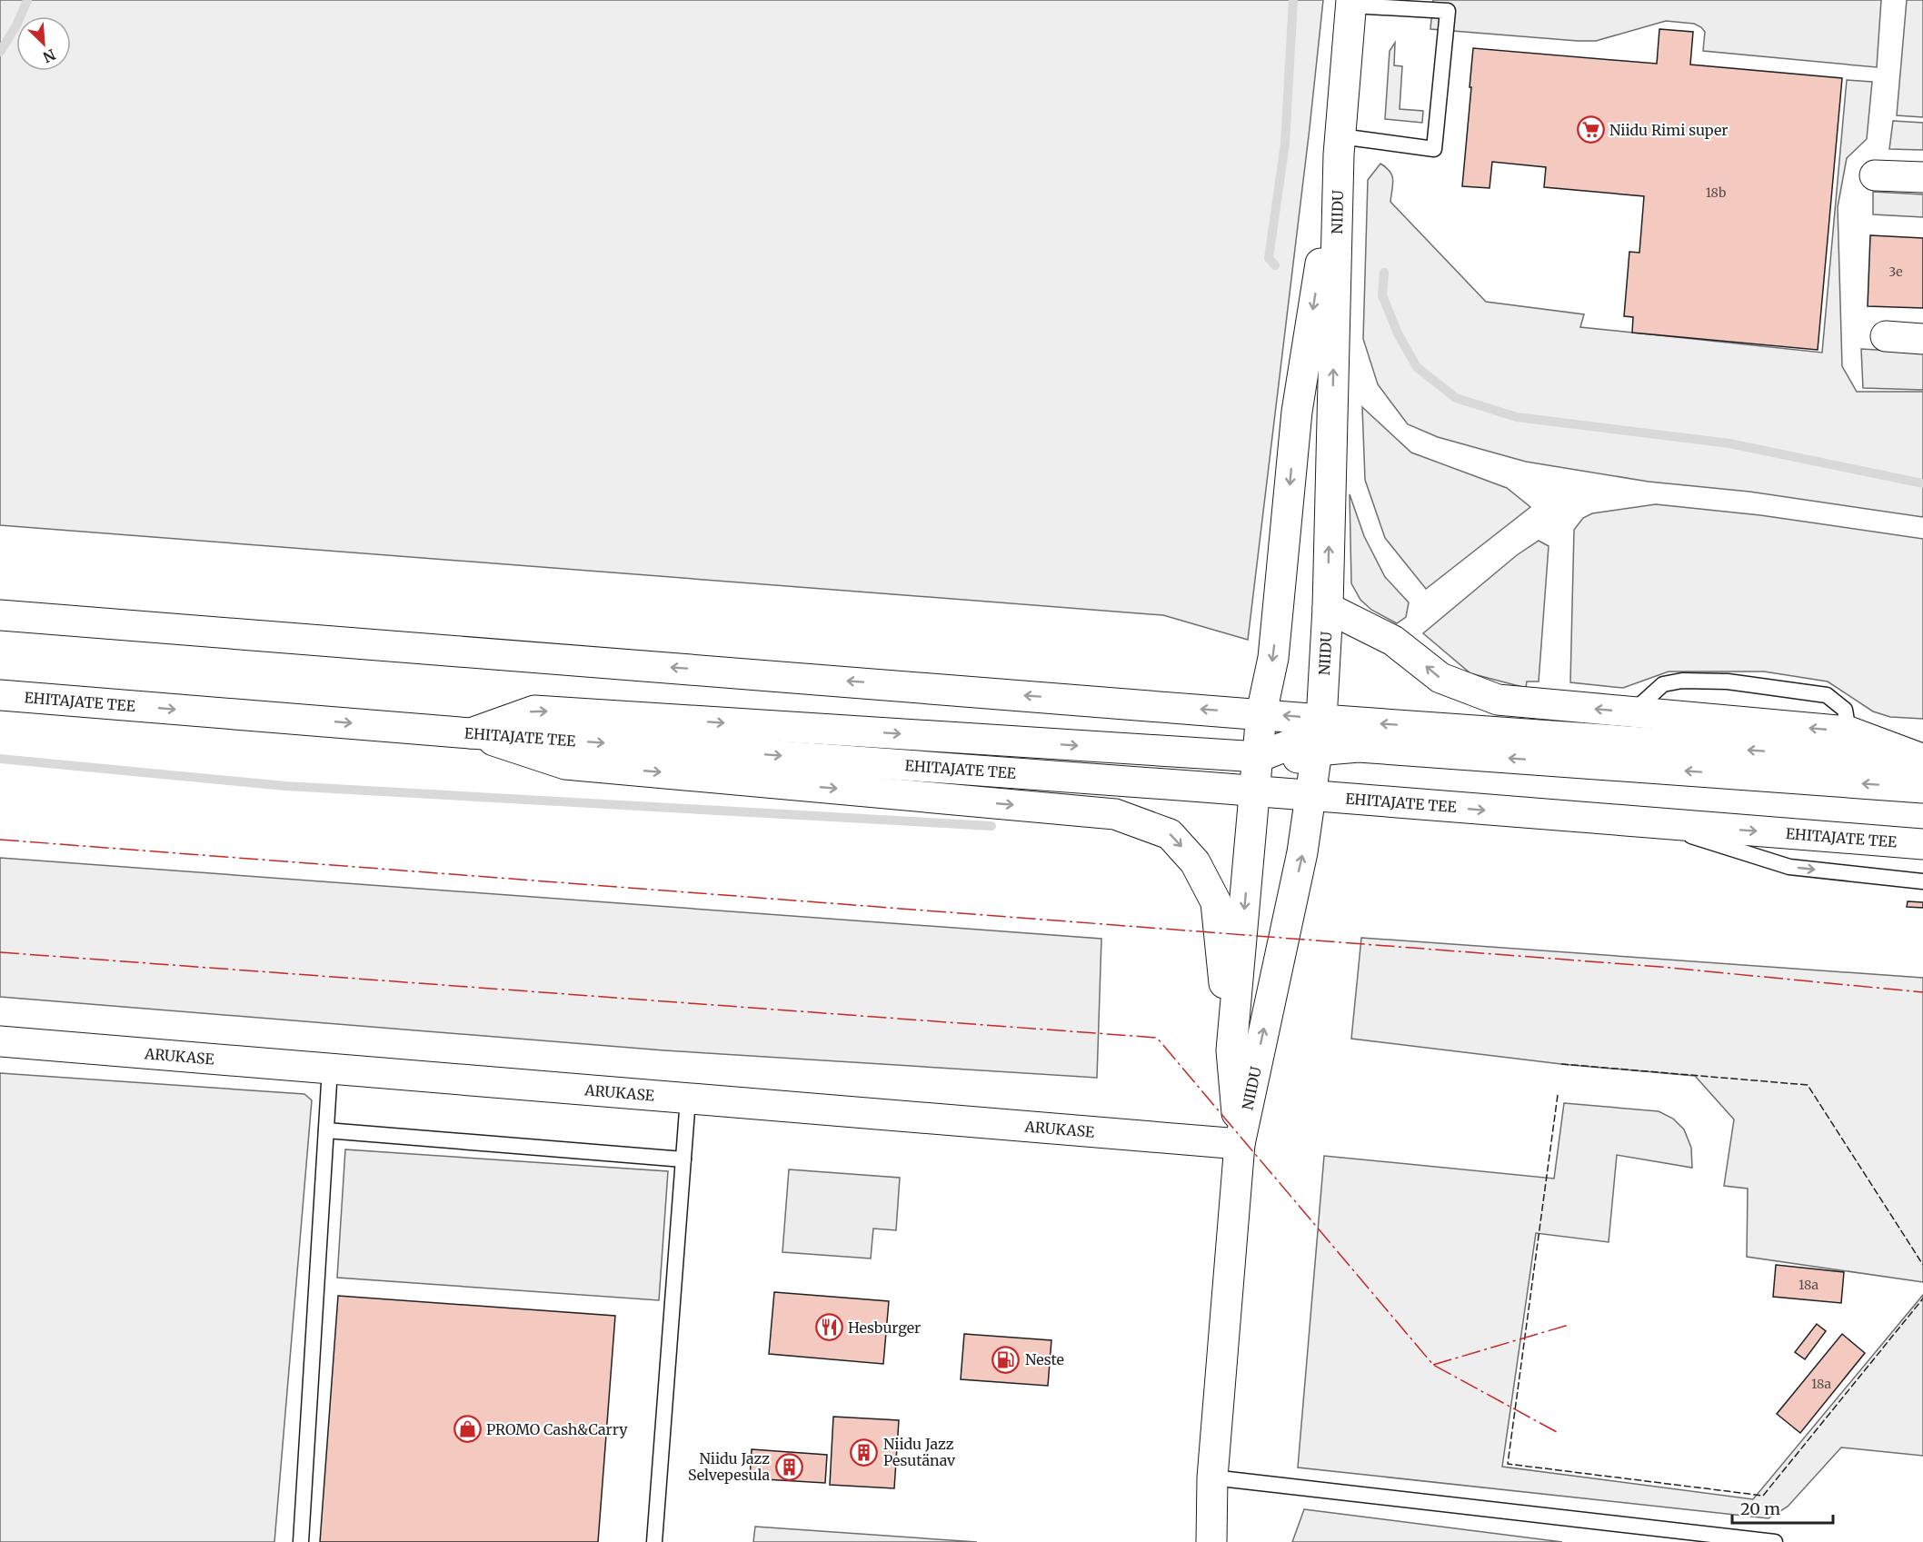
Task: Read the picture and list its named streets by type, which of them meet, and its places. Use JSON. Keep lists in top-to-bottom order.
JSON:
{
  "streets": {
    "main road": ["NIIDU", "EHITAJATE TEE", "ARUKASE"]
  },
  "crossings": [
    ["NIIDU", "EHITAJATE TEE"],
    ["NIIDU", "ARUKASE"]
  ],
  "places": {
    "supermarket": ["Niidu Rimi super"],
    "restaurant": ["Hesburger"],
    "fuel station": ["Neste"],
    "shop": ["PROMO Cash&Carry"],
    "building": ["Niidu Jazz Pesutänav", "Niidu Jazz Selvepesula"]
  },
  "house_numbers": [
    "18b",
    "3e",
    "18a",
    "18a"
  ],
  "scale_bar": "20 m",
  "north": "bottom right"
}
